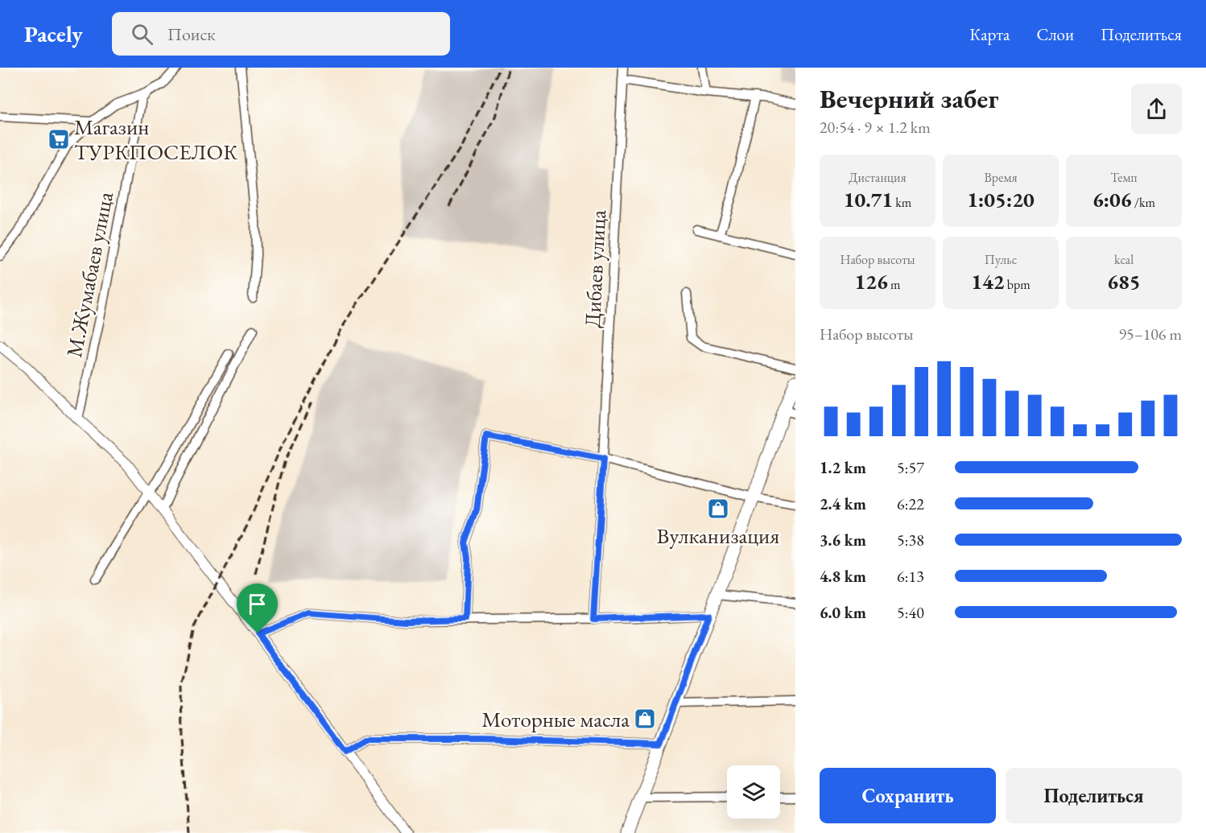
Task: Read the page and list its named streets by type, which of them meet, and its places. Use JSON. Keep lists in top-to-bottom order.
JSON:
{
  "streets": {
    "street": ["Дибаев улица", "М.Жумабаев улица"]
  },
  "places": {
    "supermarket": ["Магазин ТУРКПОСЕЛОК"],
    "shop": ["Вулканизация", "Моторные масла"]
  },
  "page": {
    "header": "Pacely",
    "search": "Поиск",
    "nav": ["Карта", "Слои", "Поделиться"],
    "heading": ["Вечерний забег", "20:54 · 9 × 1.2 km"],
    "stats": [
      ["Дистанция", "10.71 km"],
      ["Время", "1:05:20"],
      ["Темп", "6:06 /km"],
      ["Набор высоты", "126 m"],
      ["Пульс", "142 bpm"],
      ["kcal", "685"]
    ],
    "chart": ["Набор высоты", "95–106 m"],
    "list": [
      {
        "name": "1.2 km",
        "note": "5:57"
      },
      {
        "name": "2.4 km",
        "note": "6:22"
      },
      {
        "name": "3.6 km",
        "note": "5:38"
      },
      {
        "name": "4.8 km",
        "note": "6:13"
      },
      {
        "name": "6.0 km",
        "note": "5:40"
      }
    ],
    "buttons": ["Сохранить", "Поделиться"]
  }
}
